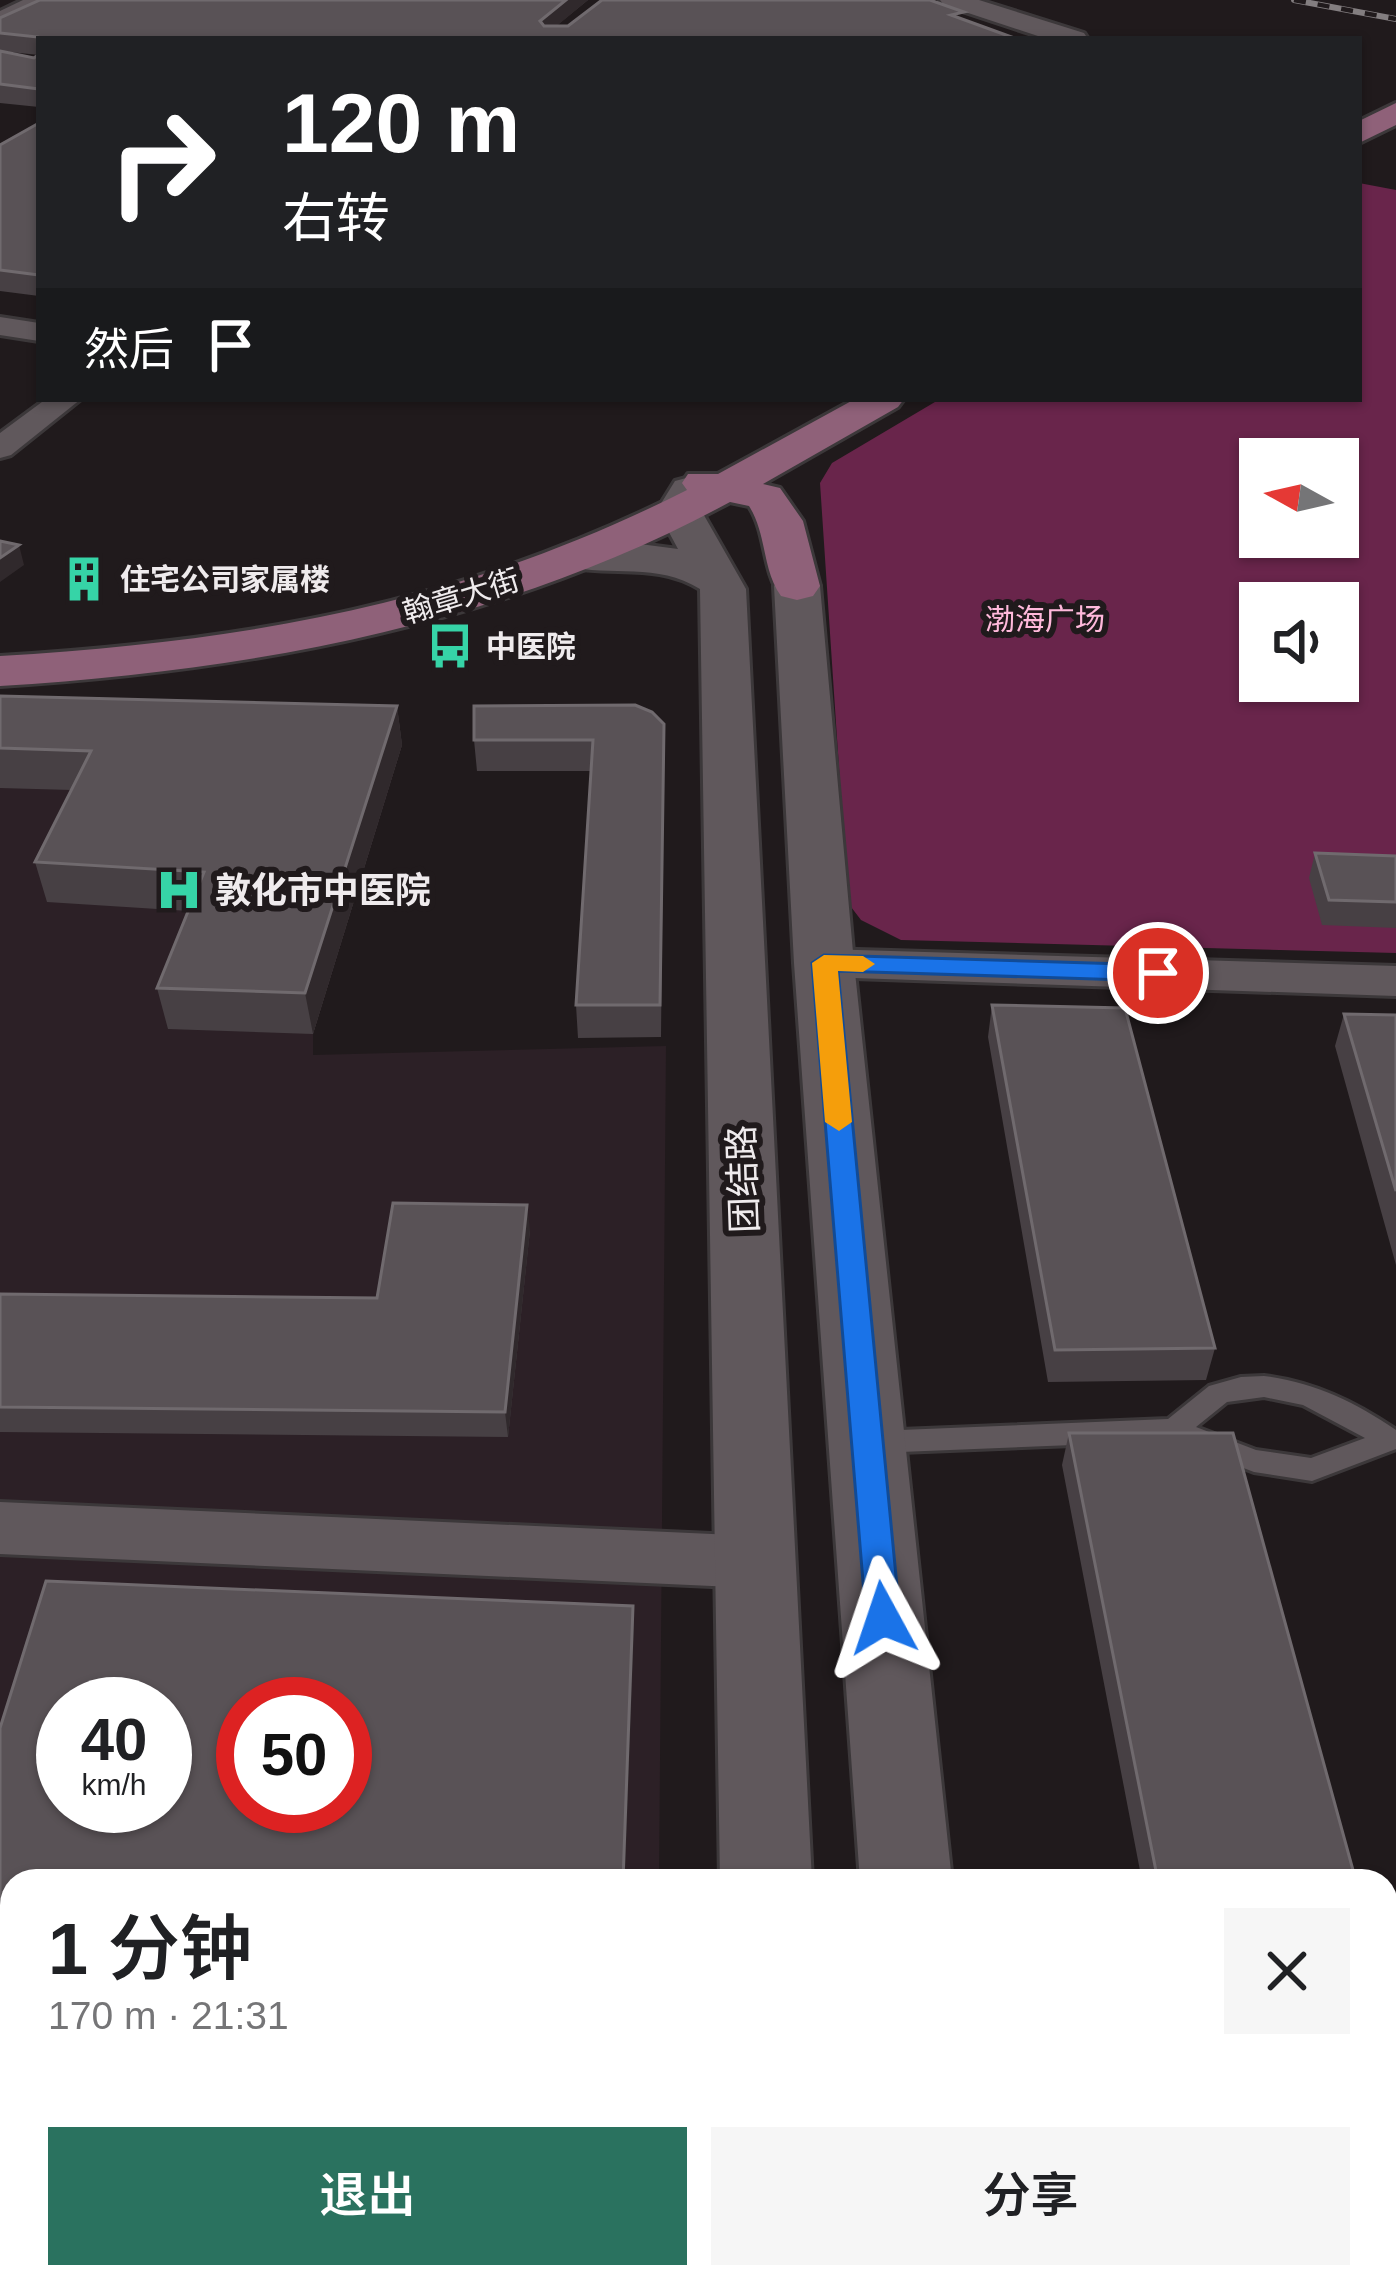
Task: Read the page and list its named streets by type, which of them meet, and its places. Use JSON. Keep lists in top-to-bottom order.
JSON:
{
  "streets": {
    "main road": ["翰章大街", "团结路"]
  },
  "crossings": [
    ["翰章大街", "团结路"]
  ],
  "parks": ["渤海广场"],
  "places": {
    "building": ["住宅公司家属楼"],
    "bus stop": ["中医院"],
    "hospital": ["敦化市中医院"]
  },
  "north": "left",
  "page": {
    "turn": ["120 m", "右转"],
    "then": "然后",
    "speed": "40 km/h",
    "limit": "50",
    "heading": ["1 分钟", "170 m · 21:31"],
    "buttons": ["退出", "分享"]
  }
}
